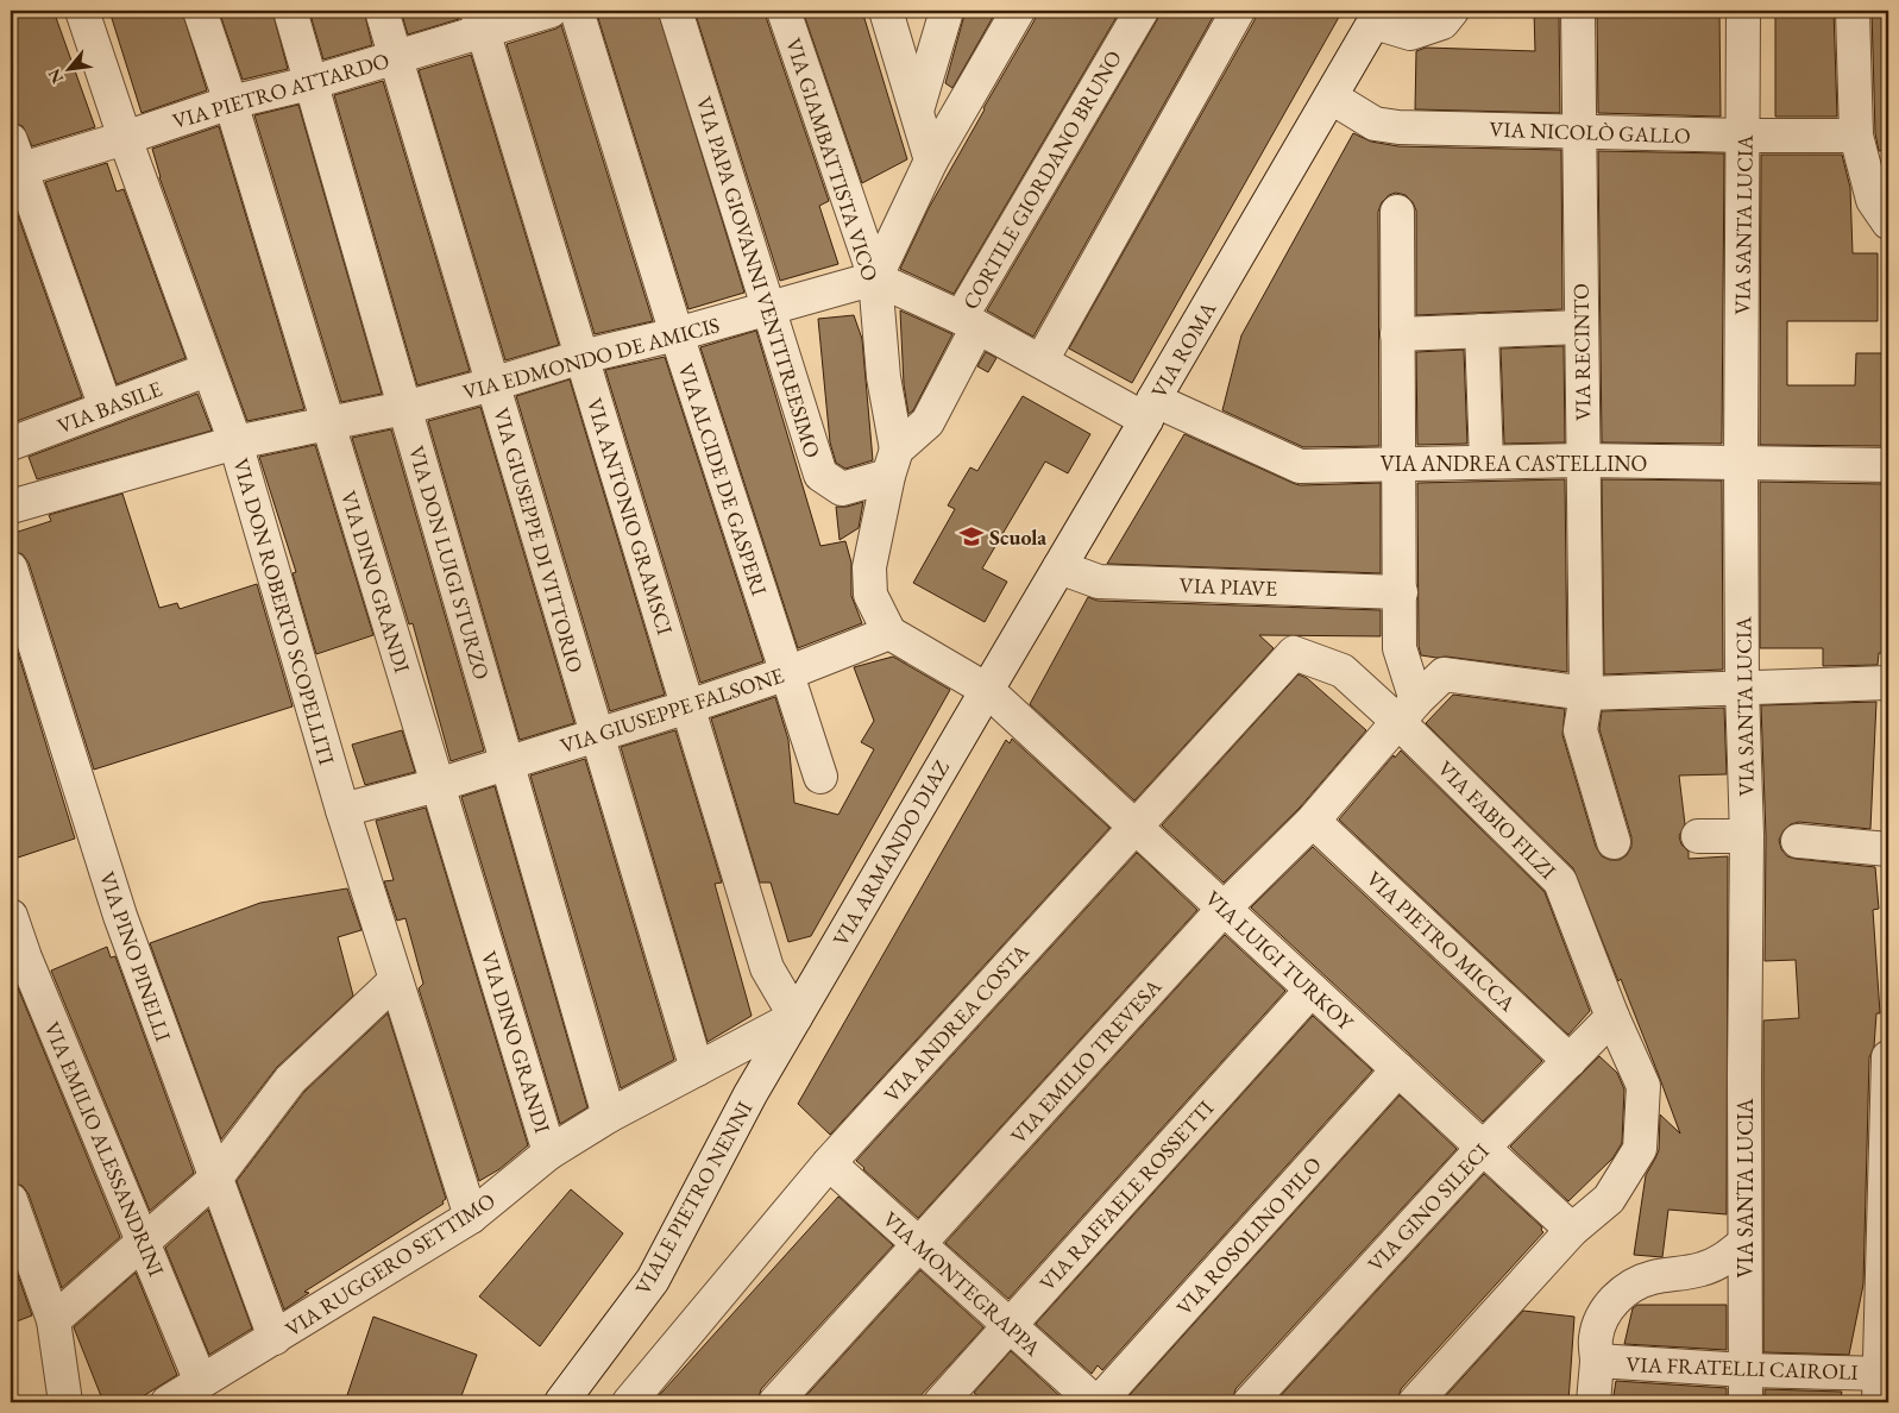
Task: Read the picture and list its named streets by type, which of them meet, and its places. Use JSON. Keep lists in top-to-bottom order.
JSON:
{
  "streets": {
    "street": [
      "VIA PIETRO ATTARDO",
      "VIA NICOLÒ GALLO",
      "VIA GIAMBATTISTA VICO",
      "CORTILE GIORDANO BRUNO",
      "VIA SANTA LUCIA",
      "VIA PAPA GIOVANNI VENTITREESIMO",
      "VIA ROMA",
      "VIA RECINTO",
      "VIA EDMONDO DE AMICIS",
      "VIA BASILE",
      "VIA ANDREA CASTELLINO",
      "VIA ALCIDE DE GASPERI",
      "VIA ANTONIO GRAMSCI",
      "VIA GIUSEPPE DI VITTORIO",
      "VIA DON LUIGI STURZO",
      "VIA DINO GRANDI",
      "VIA PIAVE",
      "VIA DON ROBERTO SCOPELLITI",
      "VIA GIUSEPPE FALSONE",
      "VIA FABIO FILZI",
      "VIA ARMANDO DIAZ",
      "VIA PIETRO MICCA",
      "VIA PINO PINELLI",
      "VIA LUIGI TURKOY",
      "VIA ANDREA COSTA",
      "VIA EMILIO TREVESA",
      "VIA EMILIO ALESSANDRINI",
      "VIA RAFFAELE ROSSETTI",
      "VIALE PIETRO NENNI",
      "VIA GINO SILECI",
      "VIA ROSOLINO PILO",
      "VIA RUGGERO SETTIMO",
      "VIA MONTEGRAPPA",
      "VIA FRATELLI CAIROLI"
    ]
  },
  "crossings": [
    ["VIA PIETRO ATTARDO", "VIA ANTONIO GRAMSCI"],
    ["VIA PIETRO ATTARDO", "VIA GIUSEPPE DI VITTORIO"],
    ["VIA PIETRO ATTARDO", "VIA DON LUIGI STURZO"],
    ["VIA PIETRO ATTARDO", "VIA DINO GRANDI"],
    ["VIA PIETRO ATTARDO", "VIA DON ROBERTO SCOPELLITI"],
    ["VIA NICOLÒ GALLO", "VIA SANTA LUCIA"],
    ["VIA NICOLÒ GALLO", "VIA ROMA"],
    ["VIA NICOLÒ GALLO", "VIA RECINTO"],
    ["VIA GIAMBATTISTA VICO", "VIA PAPA GIOVANNI VENTITREESIMO"],
    ["VIA GIAMBATTISTA VICO", "VIA EDMONDO DE AMICIS"],
    ["VIA GIAMBATTISTA VICO", "VIA GIUSEPPE FALSONE"],
    ["VIA SANTA LUCIA", "VIA ANDREA CASTELLINO"],
    ["VIA SANTA LUCIA", "VIA FRATELLI CAIROLI"],
    ["VIA PAPA GIOVANNI VENTITREESIMO", "VIA EDMONDO DE AMICIS"],
    ["VIA ROMA", "VIA ANDREA CASTELLINO"],
    ["VIA ROMA", "VIA PIAVE"],
    ["VIA ROMA", "VIA ARMANDO DIAZ"],
    ["VIA ROMA", "VIA LUIGI TURKOY"],
    ["VIA RECINTO", "VIA ANDREA CASTELLINO"],
    ["VIA RECINTO", "VIA EMILIO TREVESA"],
    ["VIA EDMONDO DE AMICIS", "VIA ALCIDE DE GASPERI"],
    ["VIA EDMONDO DE AMICIS", "VIA ANTONIO GRAMSCI"],
    ["VIA EDMONDO DE AMICIS", "VIA GIUSEPPE DI VITTORIO"],
    ["VIA EDMONDO DE AMICIS", "VIA DON LUIGI STURZO"],
    ["VIA EDMONDO DE AMICIS", "VIA DINO GRANDI"],
    ["VIA EDMONDO DE AMICIS", "VIA DON ROBERTO SCOPELLITI"],
    ["VIA BASILE", "VIA DON ROBERTO SCOPELLITI"],
    ["VIA ALCIDE DE GASPERI", "VIA GIUSEPPE FALSONE"],
    ["VIA ANTONIO GRAMSCI", "VIA GIUSEPPE FALSONE"],
    ["VIA ANTONIO GRAMSCI", "VIA ARMANDO DIAZ"],
    ["VIA ANTONIO GRAMSCI", "VIALE PIETRO NENNI"],
    ["VIA ANTONIO GRAMSCI", "VIA RUGGERO SETTIMO"],
    ["VIA GIUSEPPE DI VITTORIO", "VIA GIUSEPPE FALSONE"],
    ["VIA GIUSEPPE DI VITTORIO", "VIA RUGGERO SETTIMO"],
    ["VIA DON LUIGI STURZO", "VIA GIUSEPPE FALSONE"],
    ["VIA DON LUIGI STURZO", "VIA RUGGERO SETTIMO"],
    ["VIA DINO GRANDI", "VIA GIUSEPPE FALSONE"],
    ["VIA DINO GRANDI", "VIA RUGGERO SETTIMO"],
    ["VIA DON ROBERTO SCOPELLITI", "VIA GIUSEPPE FALSONE"],
    ["VIA DON ROBERTO SCOPELLITI", "VIA RUGGERO SETTIMO"],
    ["VIA FABIO FILZI", "VIA LUIGI TURKOY"],
    ["VIA FABIO FILZI", "VIA ANDREA COSTA"],
    ["VIA FABIO FILZI", "VIA EMILIO TREVESA"],
    ["VIA FABIO FILZI", "VIA GINO SILECI"],
    ["VIA ARMANDO DIAZ", "VIA LUIGI TURKOY"],
    ["VIA ARMANDO DIAZ", "VIALE PIETRO NENNI"],
    ["VIA ARMANDO DIAZ", "VIA RUGGERO SETTIMO"],
    ["VIA PIETRO MICCA", "VIA EMILIO TREVESA"],
    ["VIA PIETRO MICCA", "VIA GINO SILECI"],
    ["VIA PINO PINELLI", "VIA RUGGERO SETTIMO"],
    ["VIA LUIGI TURKOY", "VIA ANDREA COSTA"],
    ["VIA LUIGI TURKOY", "VIA EMILIO TREVESA"],
    ["VIA LUIGI TURKOY", "VIA RAFFAELE ROSSETTI"],
    ["VIA LUIGI TURKOY", "VIA GINO SILECI"],
    ["VIA LUIGI TURKOY", "VIA ROSOLINO PILO"],
    ["VIA ANDREA COSTA", "VIA MONTEGRAPPA"],
    ["VIA EMILIO TREVESA", "VIA MONTEGRAPPA"],
    ["VIA EMILIO ALESSANDRINI", "VIA RUGGERO SETTIMO"],
    ["VIA RAFFAELE ROSSETTI", "VIA MONTEGRAPPA"],
    ["VIALE PIETRO NENNI", "VIA RUGGERO SETTIMO"],
    ["VIA ROSOLINO PILO", "VIA MONTEGRAPPA"]
  ],
  "places": {
    "school or university": ["Scuola"]
  },
  "north": "bottom left"
}
